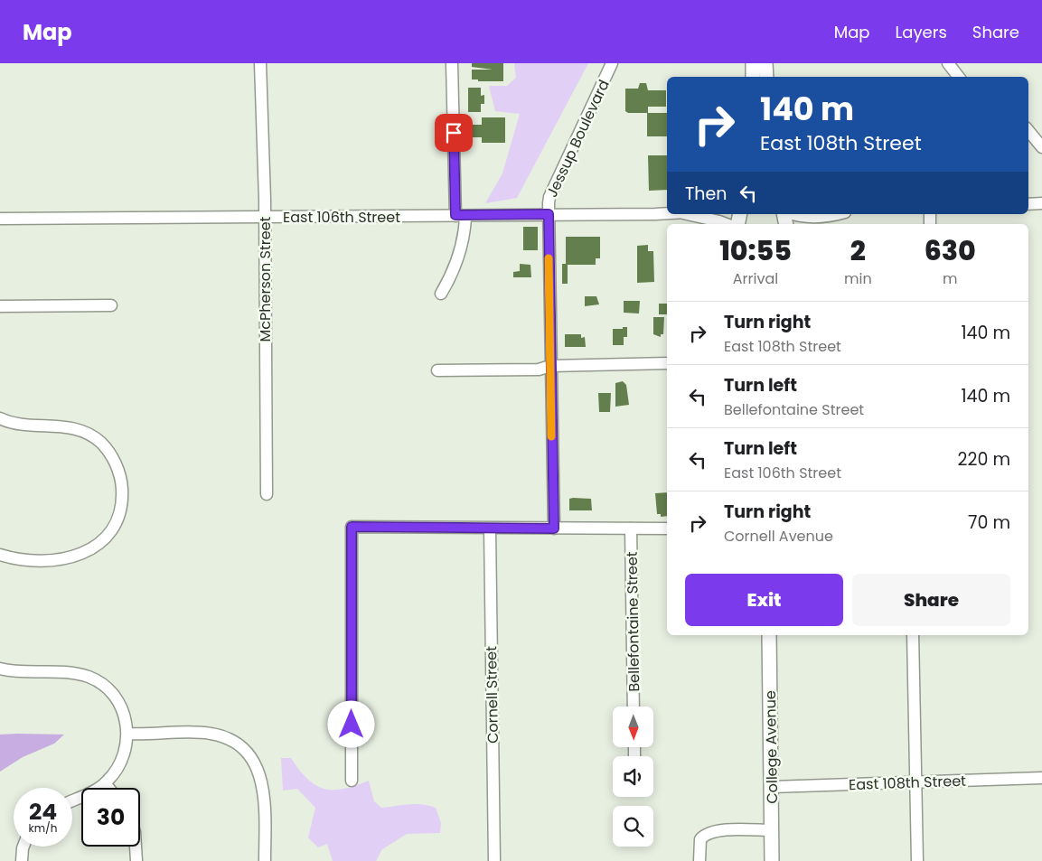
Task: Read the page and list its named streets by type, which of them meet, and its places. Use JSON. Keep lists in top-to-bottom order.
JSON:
{
  "streets": {
    "main road": ["College Avenue"],
    "street": [
      "Jessup Boulevard",
      "East 106th Street",
      "McPherson Street",
      "Bellefontaine Street",
      "Cornell Street",
      "East 108th Street"
    ]
  },
  "crossings": [
    ["Jessup Boulevard", "East 106th Street"],
    ["East 106th Street", "McPherson Street"],
    ["College Avenue", "East 108th Street"]
  ],
  "north": "bottom",
  "page": {
    "header": "Map",
    "nav": ["Map", "Layers", "Share"],
    "turn": ["140 m", "East 108th Street"],
    "then": "Then",
    "eta": [
      "10:55",
      "Arrival",
      "2",
      "min",
      "630",
      "m"
    ],
    "list": [
      {
        "name": "Turn right",
        "note": "East 108th Street",
        "value": "140 m"
      },
      {
        "name": "Turn left",
        "note": "Bellefontaine Street",
        "value": "140 m"
      },
      {
        "name": "Turn left",
        "note": "East 106th Street",
        "value": "220 m"
      },
      {
        "name": "Turn right",
        "note": "Cornell Avenue",
        "value": "70 m"
      }
    ],
    "buttons": ["Exit", "Share"],
    "speed": "24 km/h",
    "limit": "30"
  }
}
